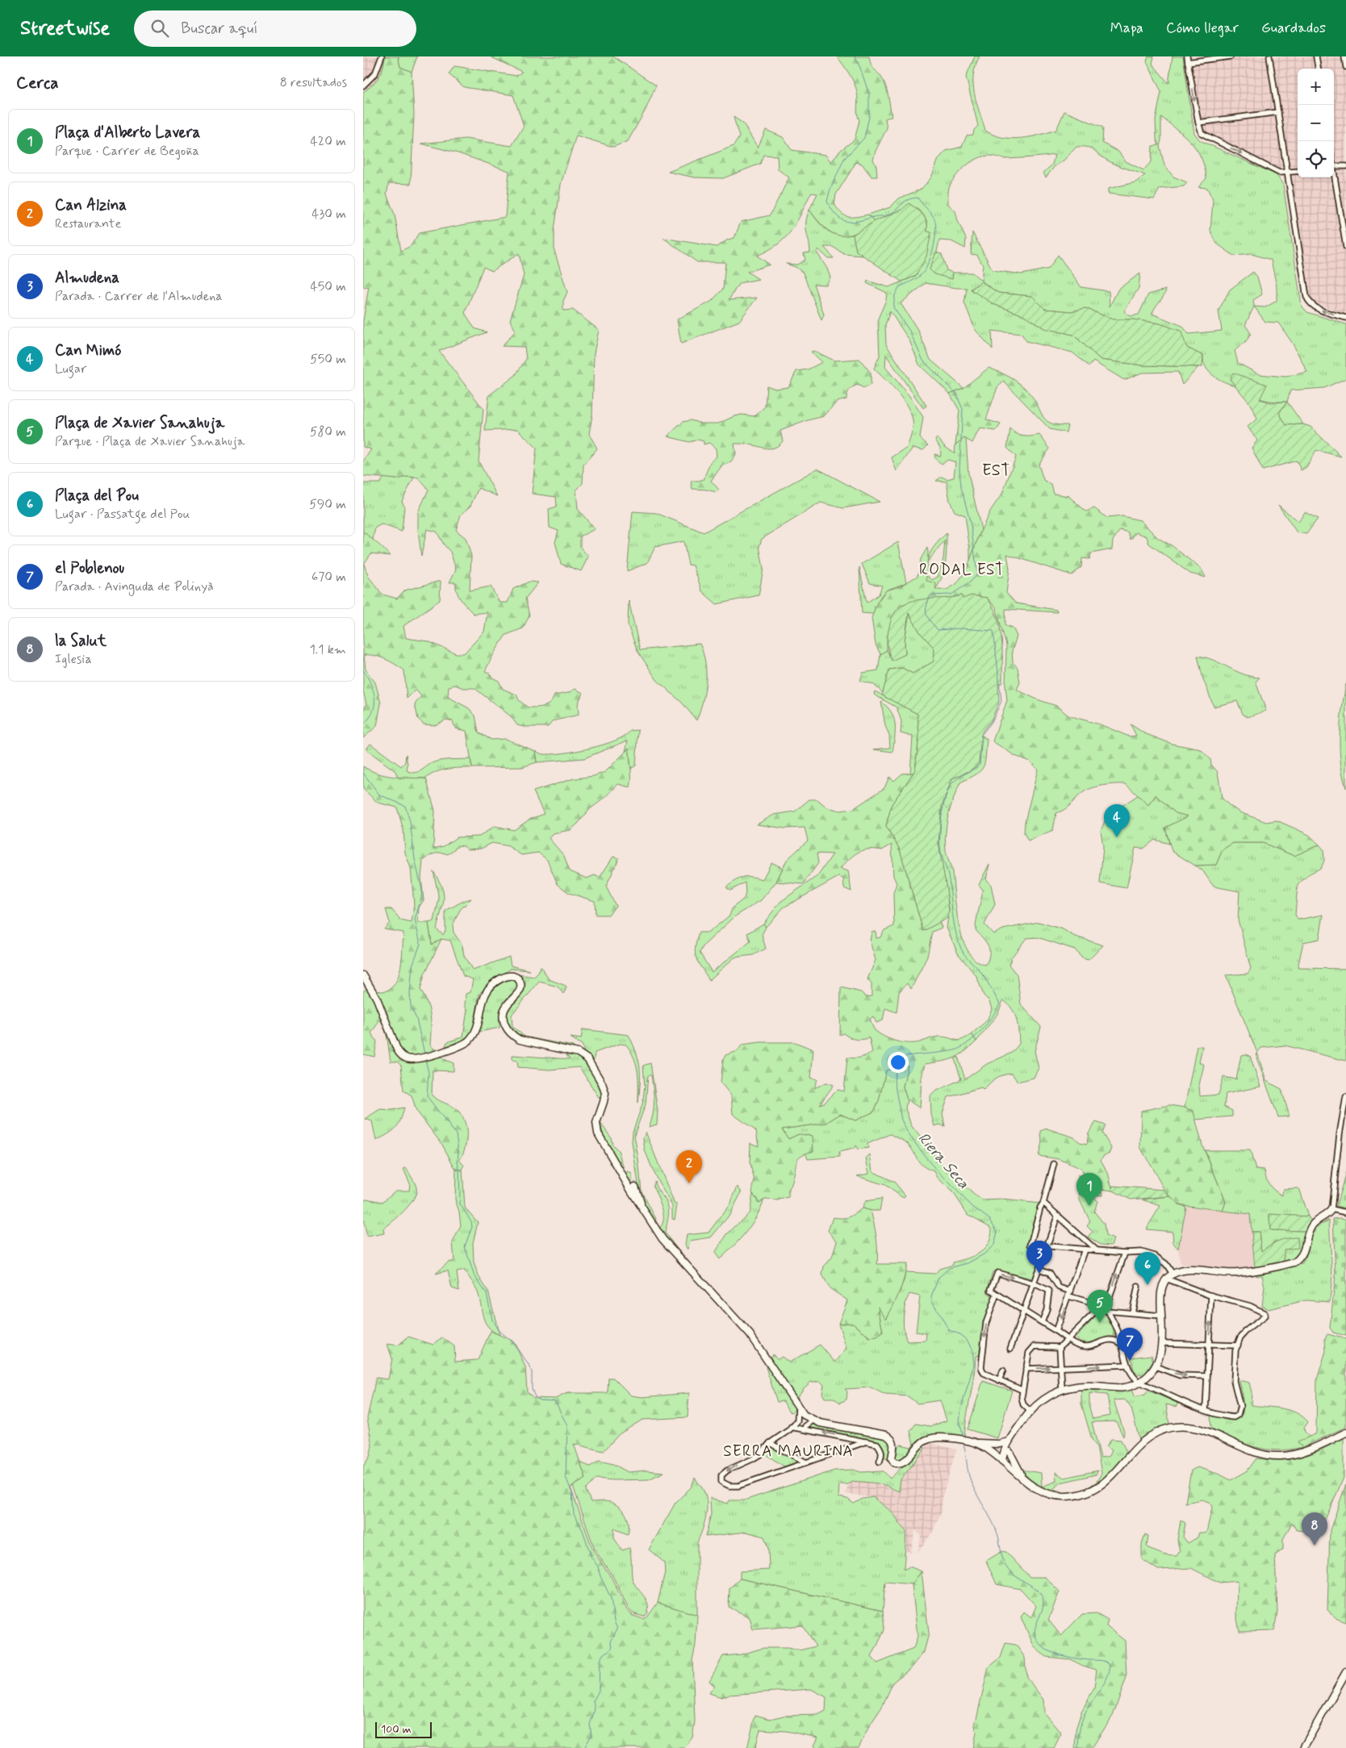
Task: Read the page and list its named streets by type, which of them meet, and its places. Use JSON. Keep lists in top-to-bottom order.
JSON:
{
  "districts": ["EST", "RODAL EST", "SERRA MAURINA"],
  "water": ["Riera Seca"],
  "scale_bar": "100 m",
  "page": {
    "header": "Streetwise",
    "search": "Buscar aquí",
    "nav": ["Mapa", "Cómo llegar", "Guardados"],
    "heading": ["Cerca", "8 resultados"],
    "map_buttons": ["+", "−"],
    "list": [
      {
        "mark": "1",
        "name": "Plaça d'Alberto Lavera",
        "note": "Parque · Carrer de Begoña",
        "value": "420 m"
      },
      {
        "mark": "2",
        "name": "Can Alzina",
        "note": "Restaurante",
        "value": "430 m"
      },
      {
        "mark": "3",
        "name": "Almudena",
        "note": "Parada · Carrer de l'Almudena",
        "value": "450 m"
      },
      {
        "mark": "4",
        "name": "Can Mimó",
        "note": "Lugar",
        "value": "550 m"
      },
      {
        "mark": "5",
        "name": "Plaça de Xavier Sanahuja",
        "note": "Parque · Plaça de Xavier Sanahuja",
        "value": "580 m"
      },
      {
        "mark": "6",
        "name": "Plaça del Pou",
        "note": "Lugar · Passatge del Pou",
        "value": "590 m"
      },
      {
        "mark": "7",
        "name": "el Poblenou",
        "note": "Parada · Avinguda de Polinyà",
        "value": "670 m"
      },
      {
        "mark": "8",
        "name": "la Salut",
        "note": "Iglesia",
        "value": "1.1 km"
      }
    ],
    "pins": [
      "4",
      "2",
      "1",
      "3",
      "6",
      "5",
      "7",
      "8"
    ],
    "scale": "100 m"
  }
}
